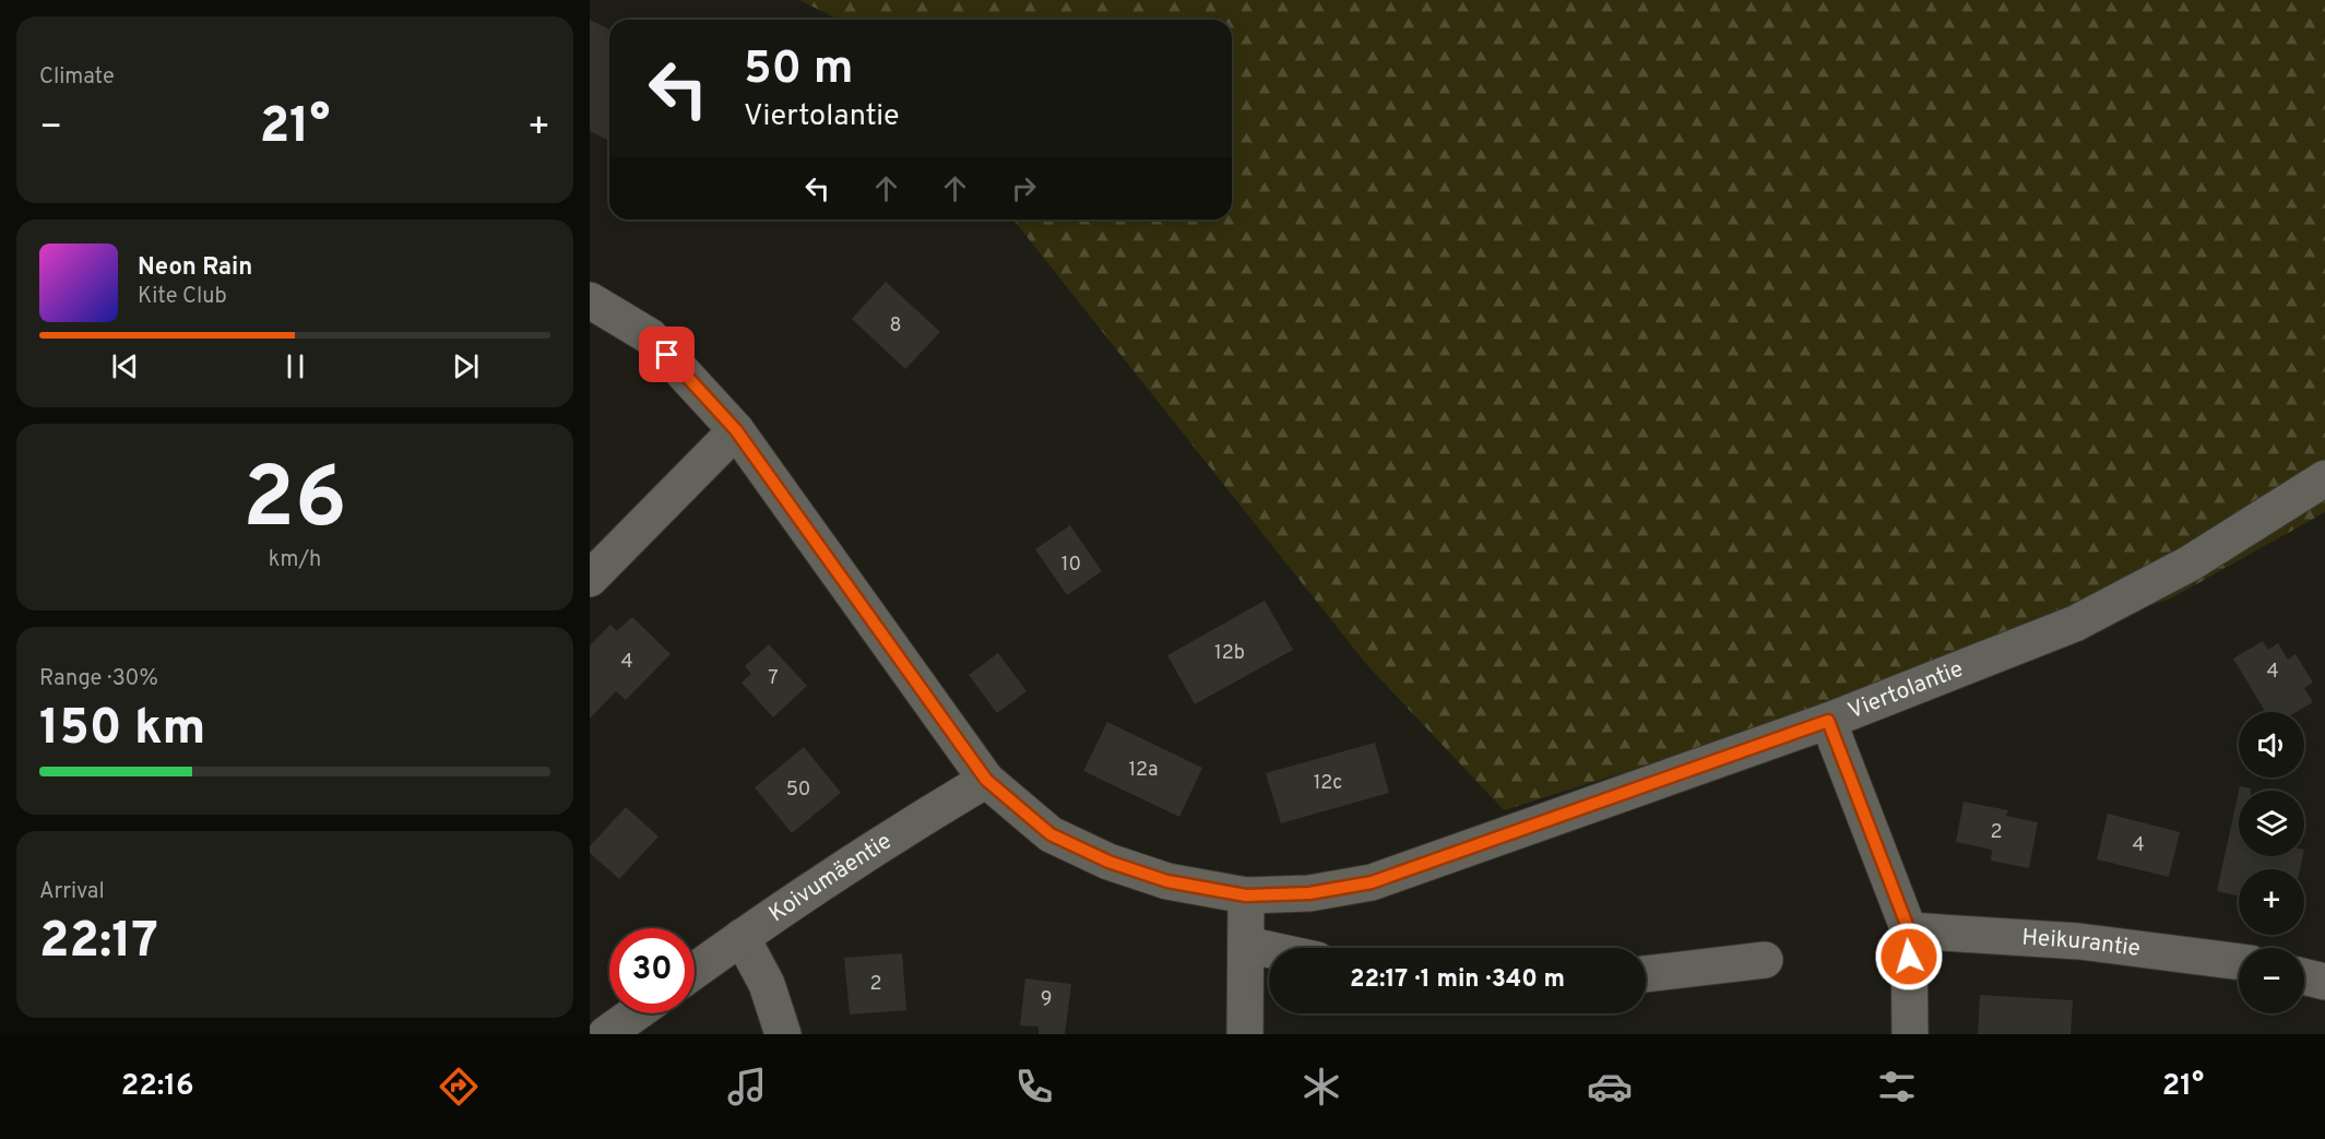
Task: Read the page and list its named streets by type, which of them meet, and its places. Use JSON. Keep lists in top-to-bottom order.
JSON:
{
  "streets": {
    "street": ["Viertolantie", "Koivumäentie", "Heikurantie"]
  },
  "crossings": [
    ["Viertolantie", "Koivumäentie"]
  ],
  "house_numbers": [
    "8",
    "10",
    "12b",
    "4",
    "4",
    "7",
    "12a",
    "12c",
    "50",
    "2",
    "4",
    "2",
    "9"
  ],
  "page": {
    "tile": [
      "Climate",
      ["26", "km/h"],
      ["Range · 30%", "150 km"],
      ["Arrival", "22:17"]
    ],
    "turn": ["50 m", "Viertolantie"],
    "heat": ["−", "21°", "+"],
    "song": ["Neon Rain", "Kite Club"],
    "map_buttons": ["+", "−"],
    "limit": "30",
    "trip": "22:17 · 1 min · 340 m",
    "tabs": ["22:16", "21°"]
  }
}
